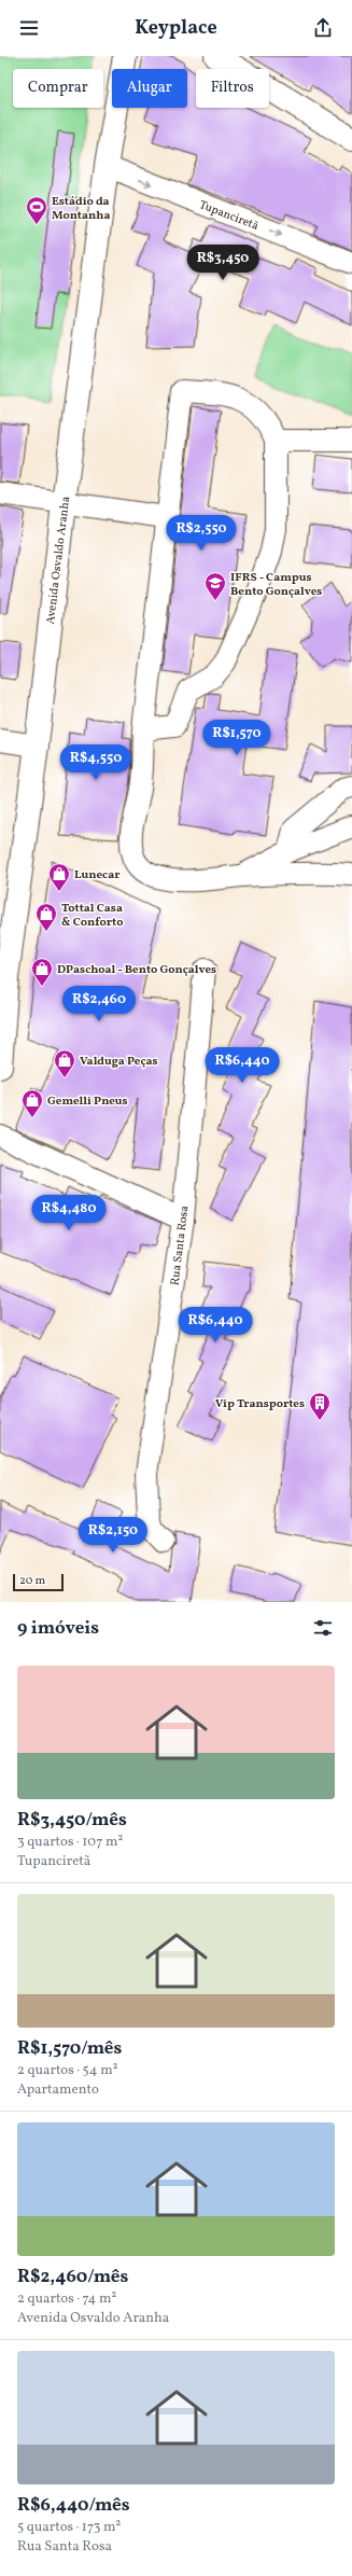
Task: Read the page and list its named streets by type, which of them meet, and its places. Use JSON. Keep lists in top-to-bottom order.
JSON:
{
  "streets": {
    "main road": ["Avenida Osvaldo Aranha"],
    "street": ["Tupanciretã", "Rua Santa Rosa"]
  },
  "crossings": [
    ["Tupanciretã", "Avenida Osvaldo Aranha"]
  ],
  "one_way": ["Tupanciretã"],
  "places": {
    "sports": ["Estádio da Montanha"],
    "school or university": ["IFRS - Campus Bento Gonçalves"],
    "shop": [
      "Lunecar",
      "Tottal Casa & Conforto",
      "DPaschoal - Bento Gonçalves",
      "Valduga Peças",
      "Gemelli Pneus"
    ],
    "building": ["Vip Transportes"]
  },
  "scale_bar": "20 m",
  "page": {
    "header": "Keyplace",
    "chip": ["Comprar", "Alugar", "Filtros"],
    "price": [
      "R$3,450",
      "R$2,550",
      "R$1,570",
      "R$4,550",
      "R$2,460",
      "R$6,440",
      "R$4,480",
      "R$6,440",
      "R$2,150"
    ],
    "scale": "20 m",
    "heading": "9 imóveis",
    "list": [
      {
        "name": "R$3,450/mês",
        "note": "3 quartos · 107 m² · Tupanciretã"
      },
      {
        "name": "R$1,570/mês",
        "note": "2 quartos · 54 m² · Apartamento"
      },
      {
        "name": "R$2,460/mês",
        "note": "2 quartos · 74 m² · Avenida Osvaldo Aranha"
      },
      {
        "name": "R$6,440/mês",
        "note": "5 quartos · 173 m² · Rua Santa Rosa"
      }
    ]
  }
}
